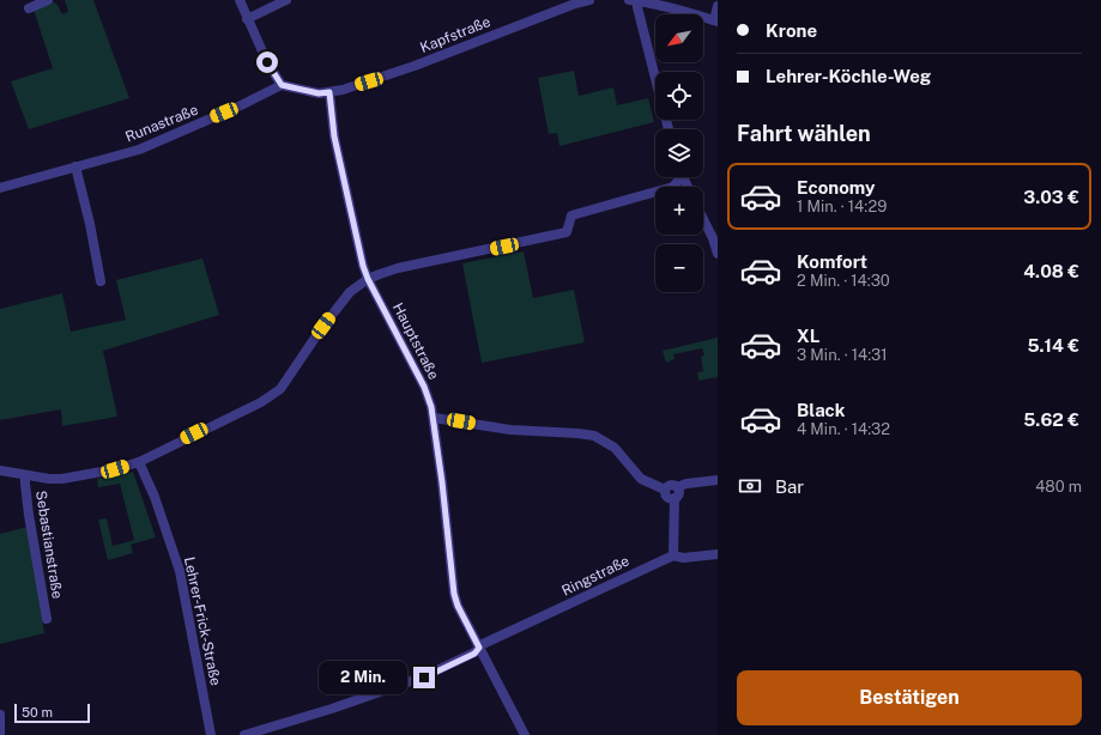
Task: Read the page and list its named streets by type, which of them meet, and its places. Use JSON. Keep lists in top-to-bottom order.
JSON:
{
  "streets": {
    "street": [
      "Kapfstraße",
      "Runastraße",
      "Hauptstraße",
      "Sebastianstraße",
      "Ringstraße",
      "Lehrer-Frick-Straße"
    ]
  },
  "crossings": [
    ["Kapfstraße", "Hauptstraße"],
    ["Hauptstraße", "Sebastianstraße"],
    ["Hauptstraße", "Ringstraße"],
    ["Sebastianstraße", "Lehrer-Frick-Straße"]
  ],
  "scale_bar": "50 m",
  "north": "bottom left",
  "page": {
    "banner": ["Krone", "Lehrer-Köchle-Weg"],
    "map_buttons": ["+", "−"],
    "heading": "Fahrt wählen",
    "list": [
      {
        "name": "Economy",
        "note": "1 Min. · 14:29",
        "value": "3.03 €"
      },
      {
        "name": "Komfort",
        "note": "2 Min. · 14:30",
        "value": "4.08 €"
      },
      {
        "name": "XL",
        "note": "3 Min. · 14:31",
        "value": "5.14 €"
      },
      {
        "name": "Black",
        "note": "4 Min. · 14:32",
        "value": "5.62 €"
      }
    ],
    "pay": ["Bar", "480 m"],
    "bubble": "2 Min.",
    "buttons": "Bestätigen",
    "scale": "50 m"
  }
}
